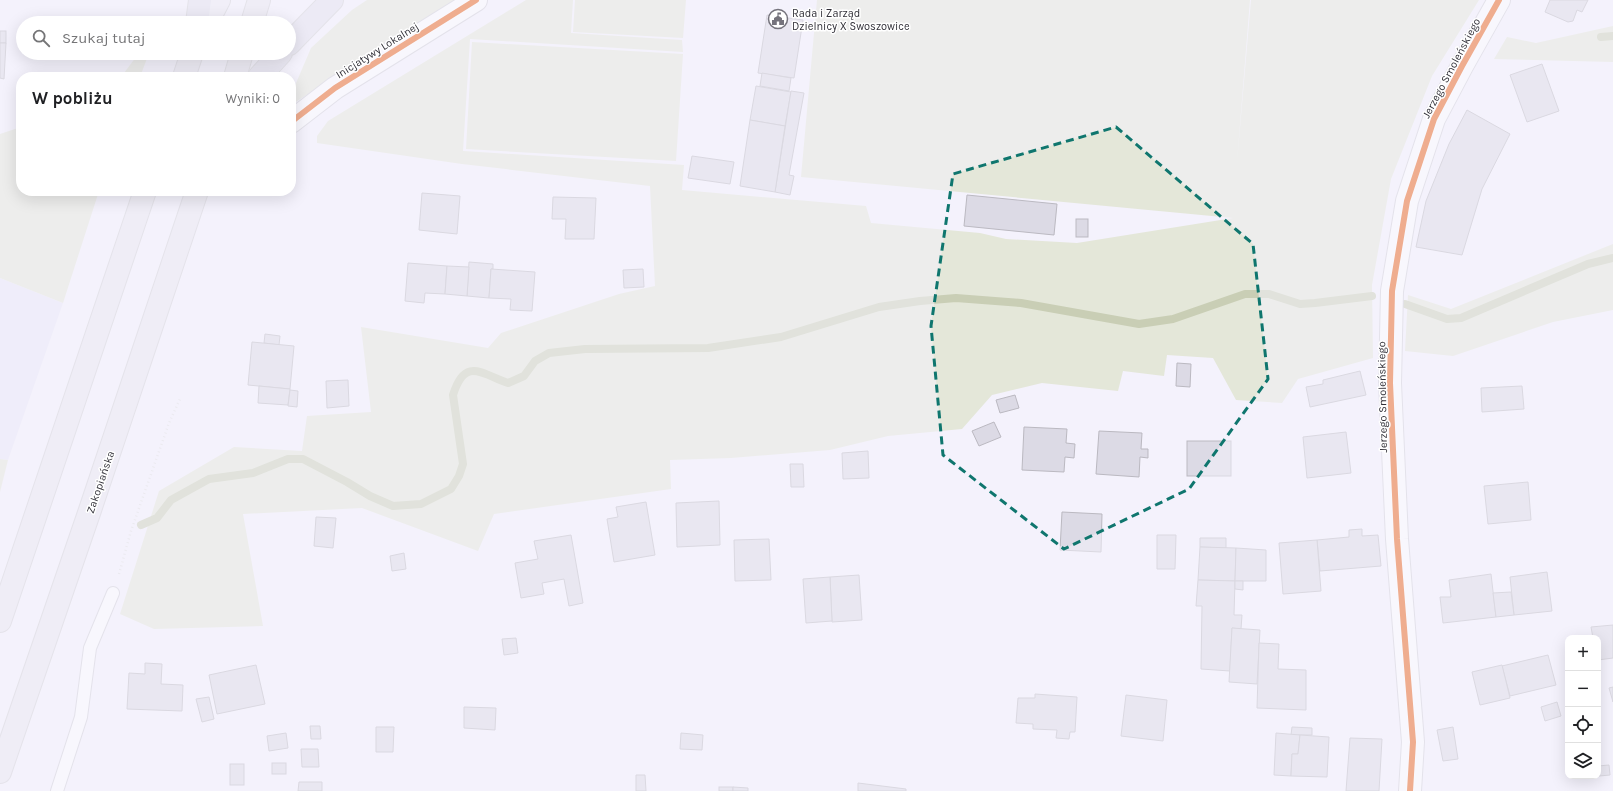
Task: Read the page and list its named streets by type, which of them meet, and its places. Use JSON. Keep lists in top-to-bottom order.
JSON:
{
  "streets": {
    "highway": ["Zakopiańska"],
    "street": ["Inicjatywy Lokalnej", "Jerzego Smoleńskiego"]
  },
  "places": {
    "public building": ["Rada i Zarząd Dzielnicy X Swoszowice"]
  },
  "page": {
    "search": "Szukaj tutaj",
    "heading": ["W pobliżu", "Wyniki: 0"],
    "map_buttons": ["+", "−"]
  }
}
